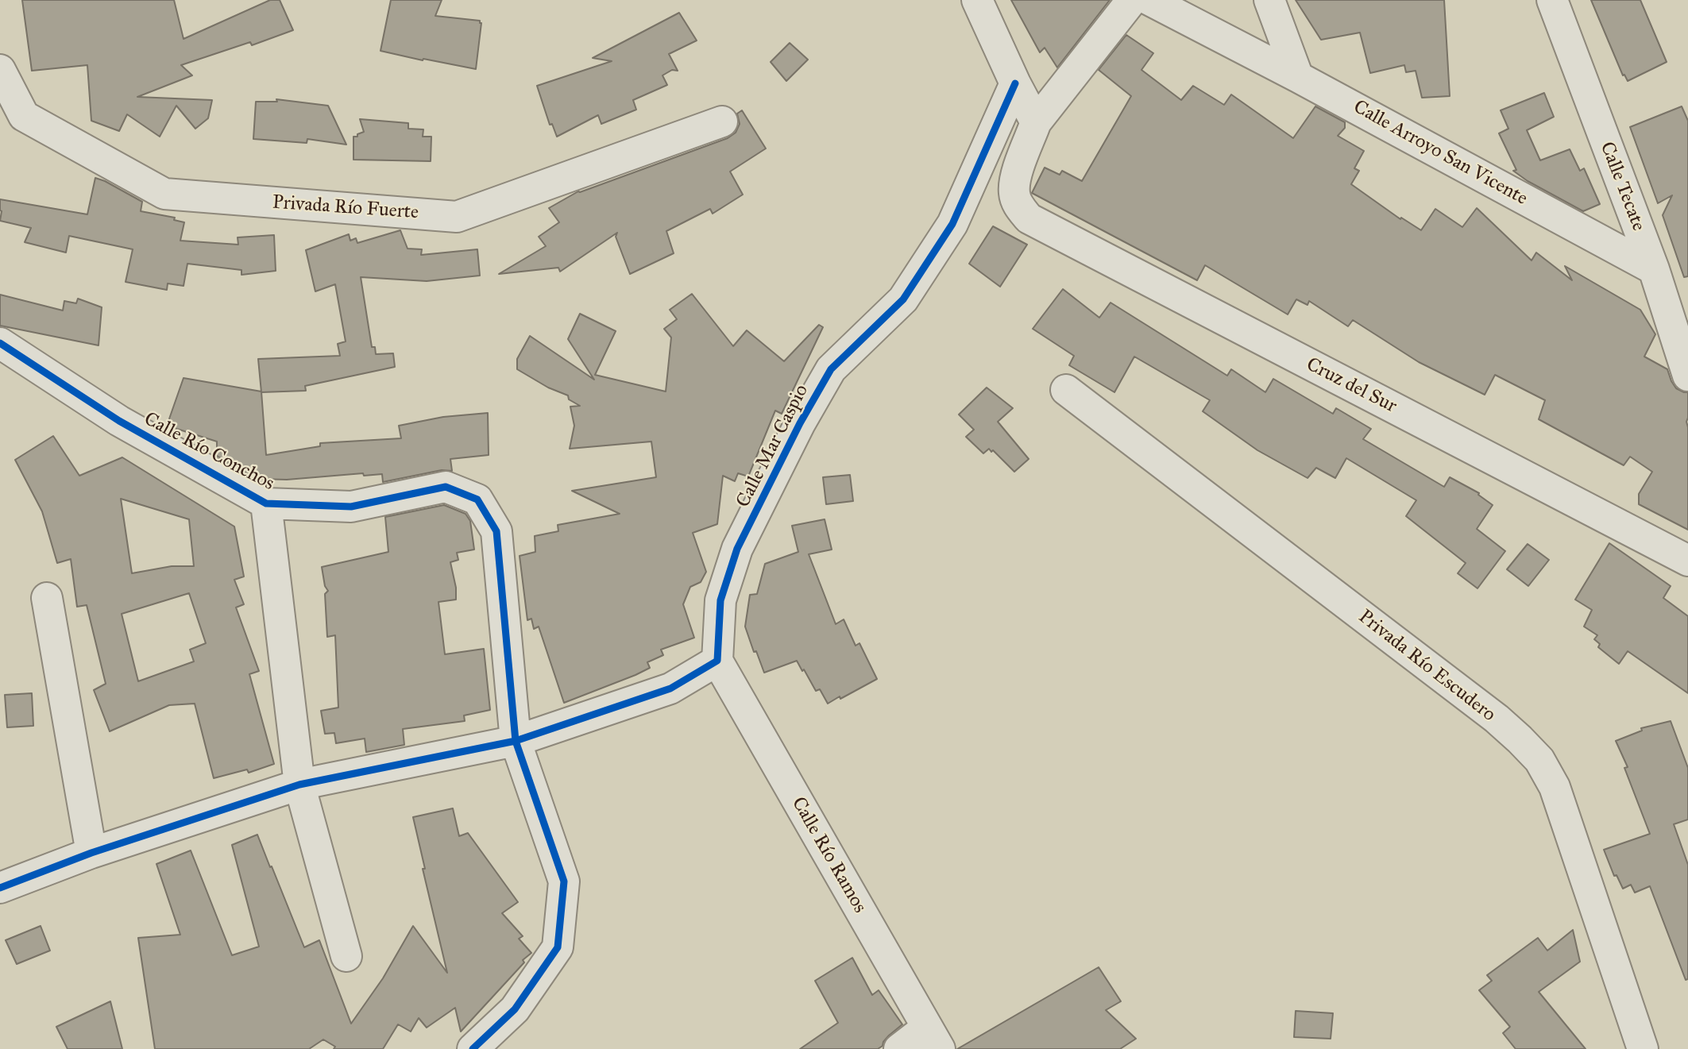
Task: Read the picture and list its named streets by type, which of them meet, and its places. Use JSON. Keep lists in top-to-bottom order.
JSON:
{
  "streets": {
    "street": [
      "Calle Arroyo San Vicente",
      "Calle Tecate",
      "Privada Río Fuerte",
      "Cruz del Sur",
      "Calle Mar Caspio",
      "Calle Río Conchos",
      "Privada Río Escudero",
      "Calle Río Ramos"
    ]
  },
  "crossings": [
    ["Calle Arroyo San Vicente", "Calle Tecate"],
    ["Calle Mar Caspio", "Calle Río Ramos"]
  ]
}
